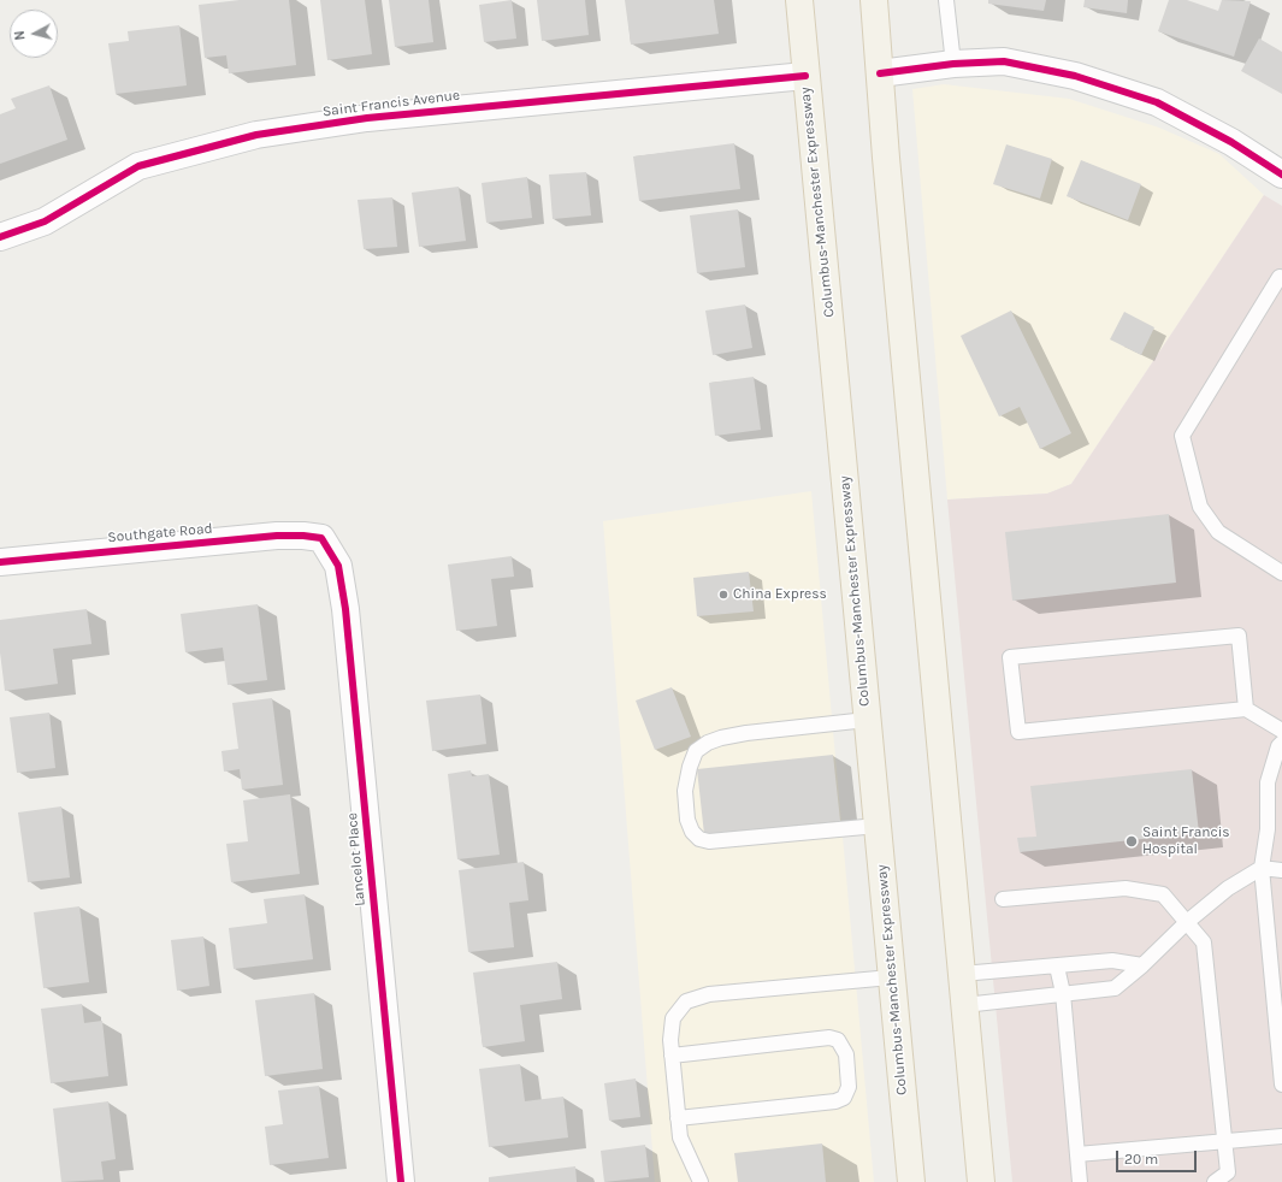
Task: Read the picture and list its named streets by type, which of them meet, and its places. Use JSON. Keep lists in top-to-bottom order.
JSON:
{
  "streets": {
    "main road": ["Columbus-Manchester Expressway"],
    "street": ["Saint Francis Avenue", "Southgate Road", "Lancelot Place"]
  },
  "crossings": [
    ["Saint Francis Avenue", "Columbus-Manchester Expressway"],
    ["Southgate Road", "Lancelot Place"]
  ],
  "places": ["China Express", "Saint Francis Hospital"],
  "scale_bar": "20 m",
  "north": "left"
}
